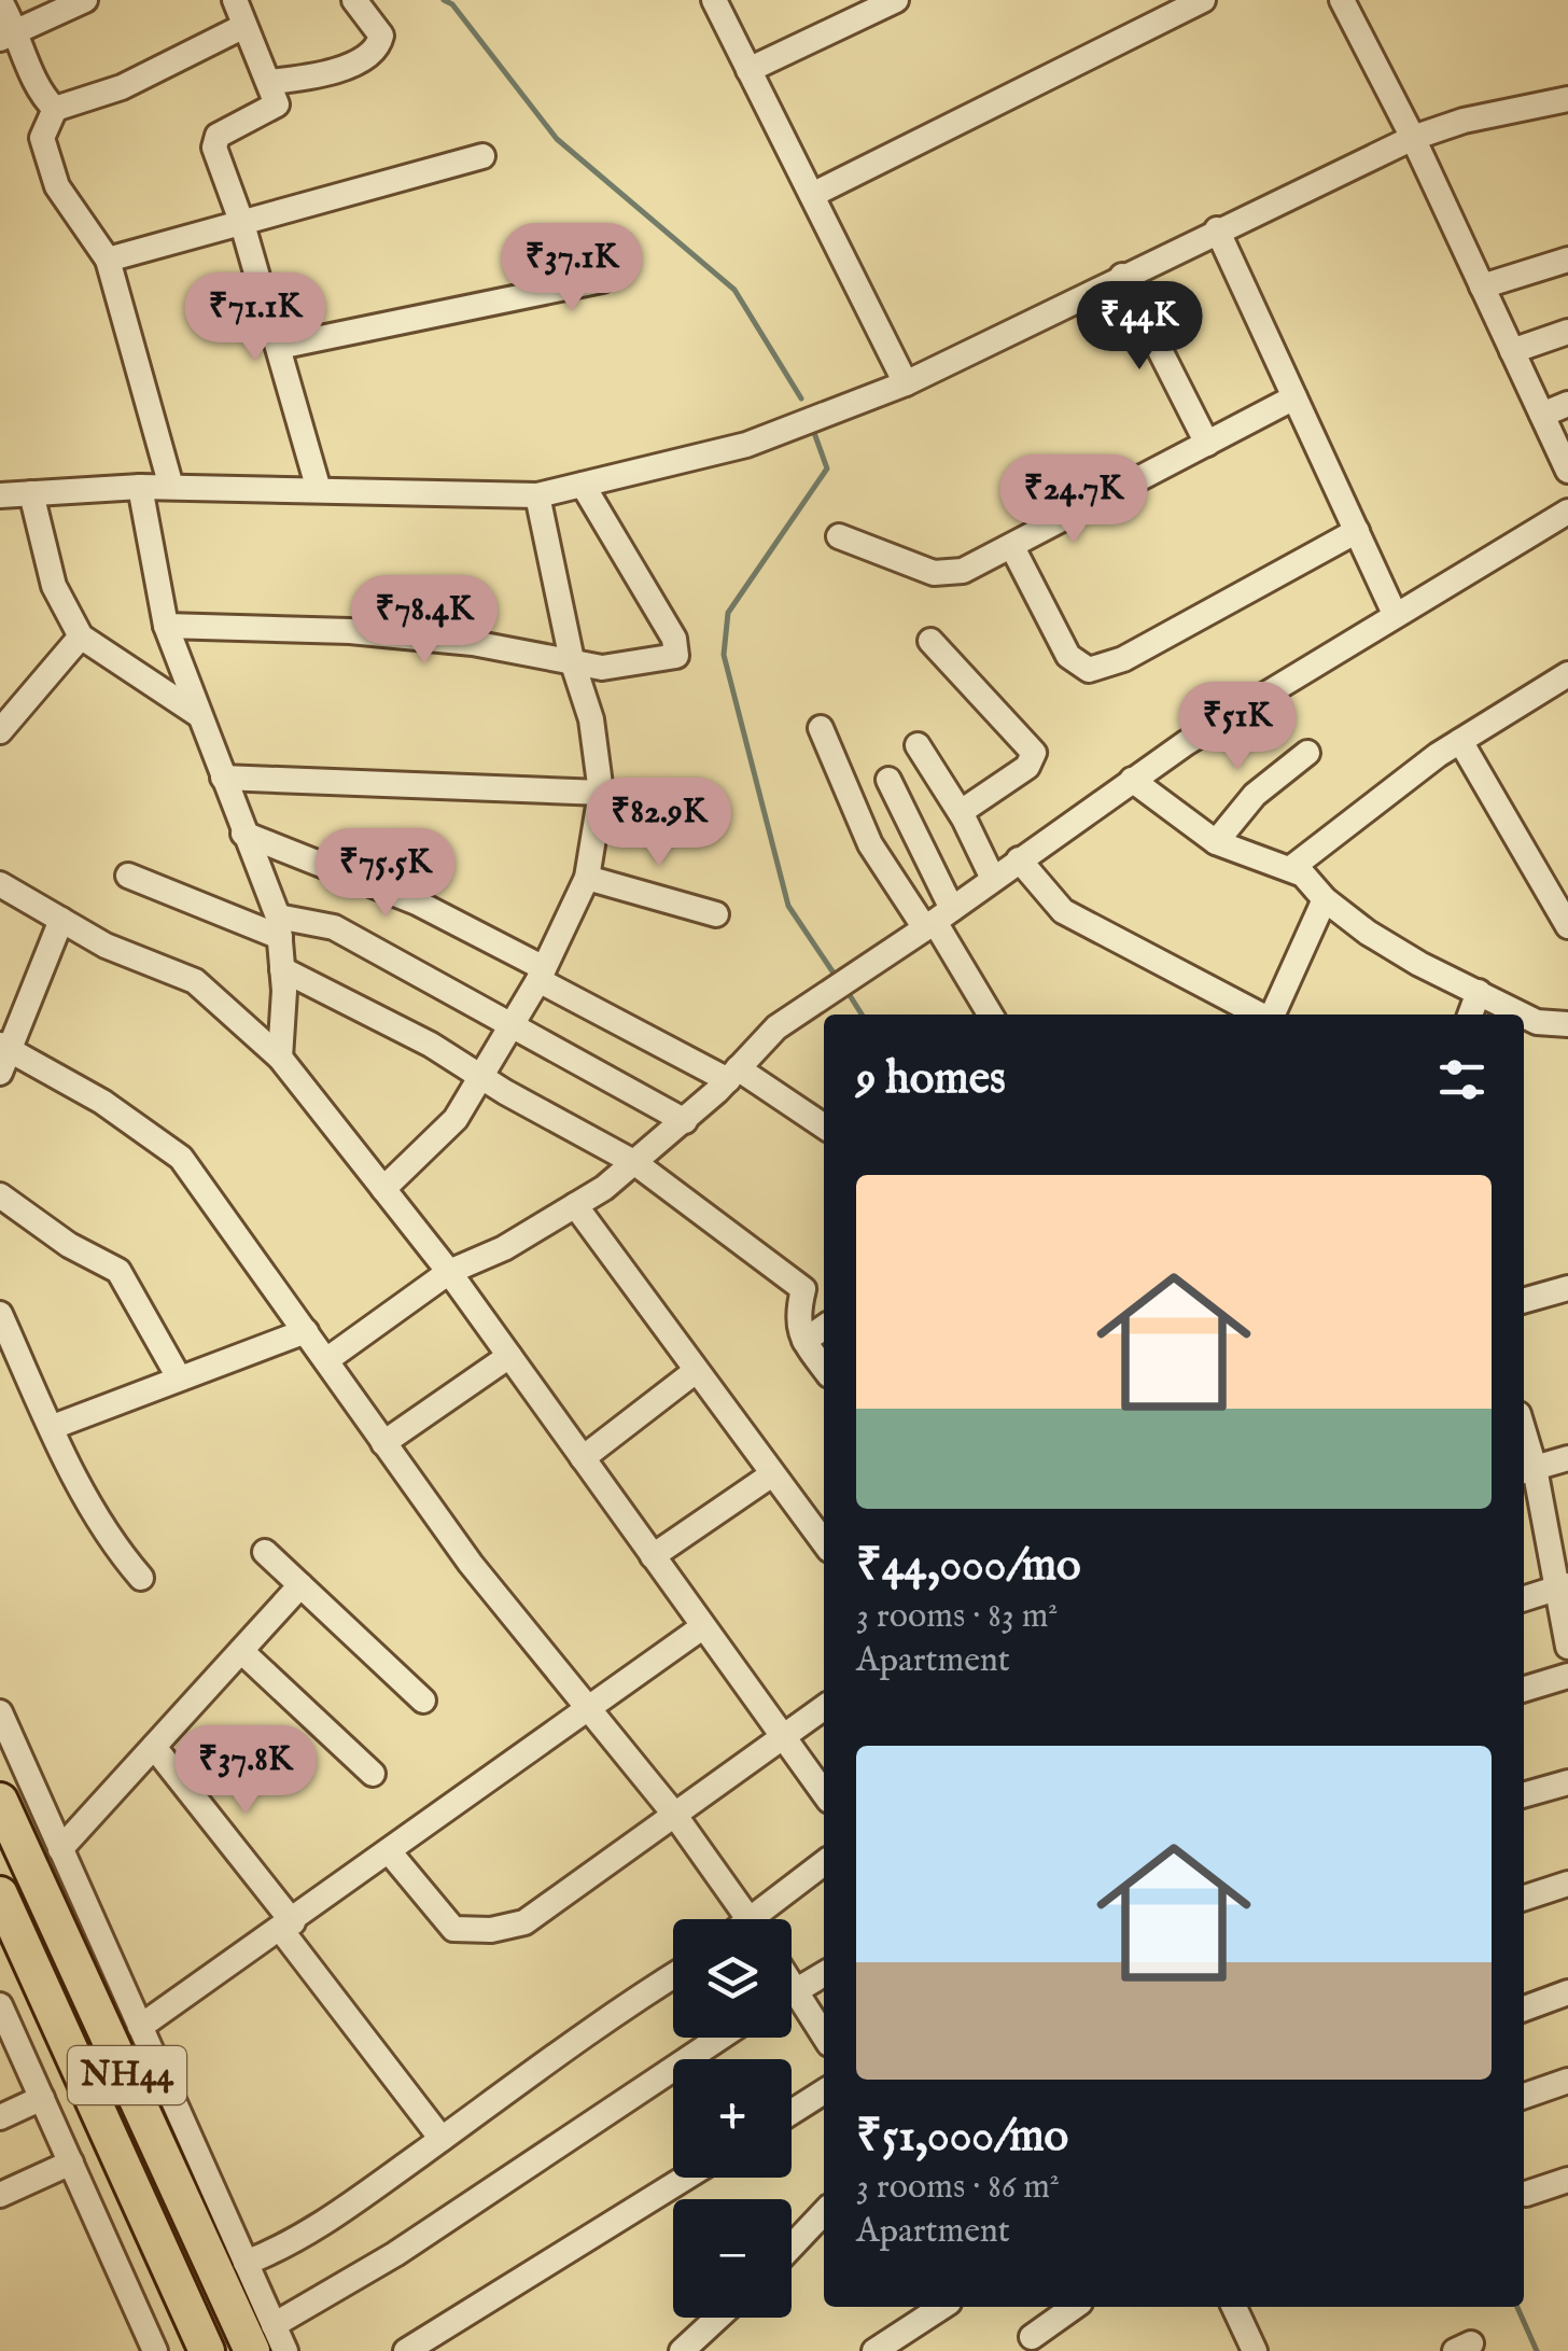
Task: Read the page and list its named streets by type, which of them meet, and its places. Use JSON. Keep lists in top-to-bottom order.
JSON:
{
  "streets": {
    "highway": ["NH44"]
  },
  "page": {
    "price": [
      "₹37.1K",
      "₹71.1K",
      "₹44K",
      "₹24.7K",
      "₹78.4K",
      "₹51K",
      "₹82.9K",
      "₹75.5K",
      "₹37.8K"
    ],
    "heading": "9 homes",
    "list": [
      {
        "name": "₹44,000/mo",
        "note": "3 rooms · 83 m² · Apartment"
      },
      {
        "name": "₹51,000/mo",
        "note": "3 rooms · 86 m² · Apartment"
      }
    ],
    "map_buttons": ["+", "−"]
  }
}
